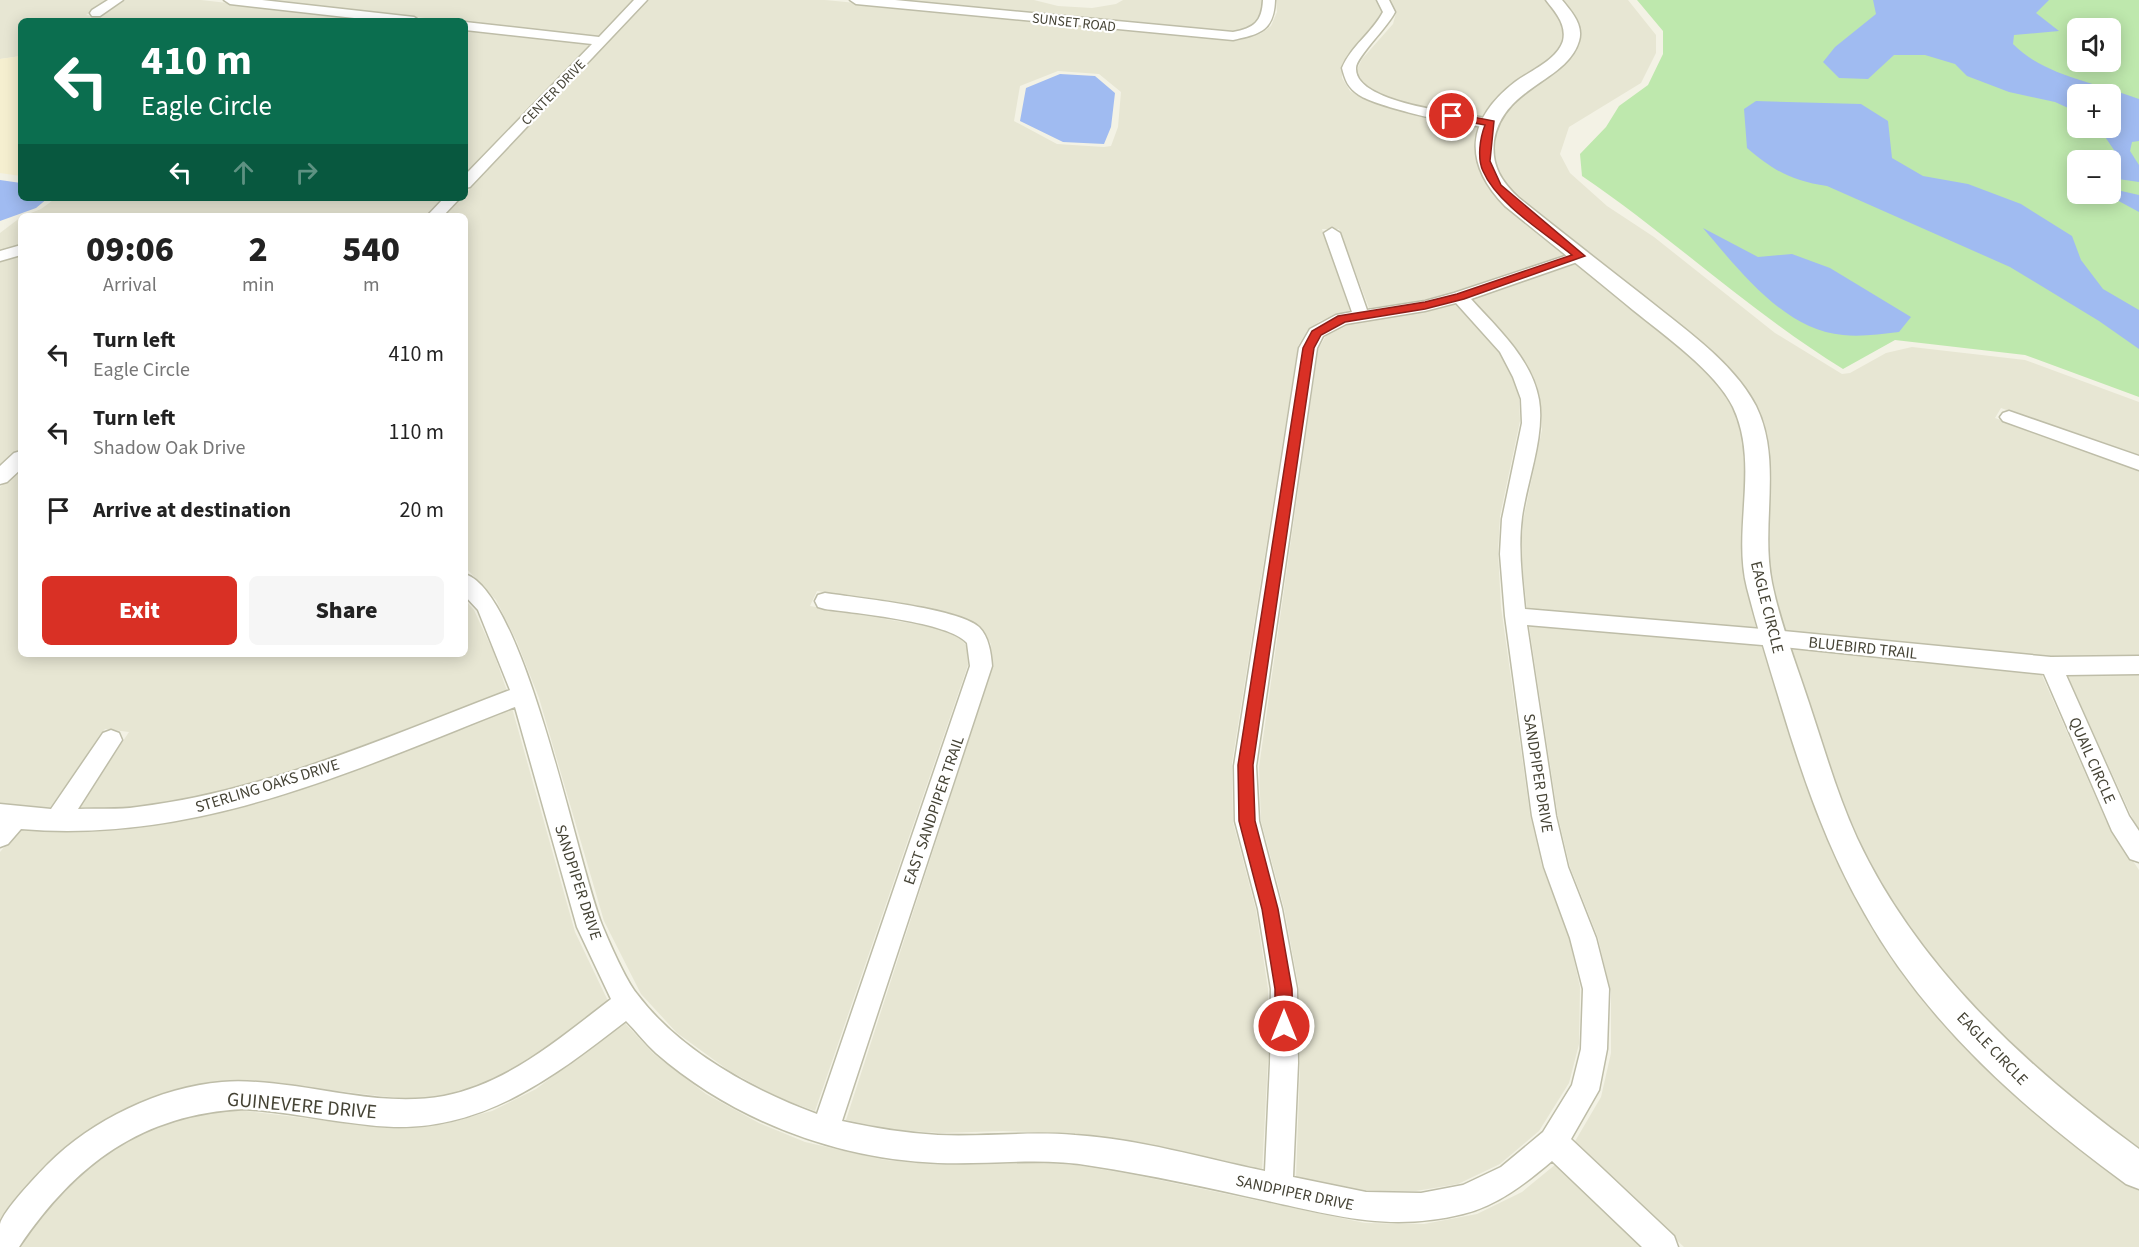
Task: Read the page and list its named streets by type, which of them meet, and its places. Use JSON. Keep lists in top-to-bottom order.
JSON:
{
  "streets": {
    "street": [
      "SUNSET ROAD",
      "CENTER DRIVE",
      "EAGLE CIRCLE",
      "BLUEBIRD TRAIL",
      "QUAIL CIRCLE",
      "SANDPIPER DRIVE",
      "STERLING OAKS DRIVE",
      "EAST SANDPIPER TRAIL",
      "GUINEVERE DRIVE"
    ]
  },
  "crossings": [
    ["EAGLE CIRCLE", "BLUEBIRD TRAIL"],
    ["BLUEBIRD TRAIL", "QUAIL CIRCLE"],
    ["BLUEBIRD TRAIL", "SANDPIPER DRIVE"],
    ["SANDPIPER DRIVE", "STERLING OAKS DRIVE"],
    ["SANDPIPER DRIVE", "EAST SANDPIPER TRAIL"],
    ["SANDPIPER DRIVE", "GUINEVERE DRIVE"]
  ],
  "page": {
    "map_buttons": ["+", "−"],
    "turn": ["410 m", "Eagle Circle"],
    "eta": [
      "09:06",
      "Arrival",
      "2",
      "min",
      "540",
      "m"
    ],
    "list": [
      {
        "name": "Turn left",
        "note": "Eagle Circle",
        "value": "410 m"
      },
      {
        "name": "Turn left",
        "note": "Shadow Oak Drive",
        "value": "110 m"
      },
      {
        "name": "Arrive at destination",
        "value": "20 m"
      }
    ],
    "buttons": ["Exit", "Share"]
  }
}
